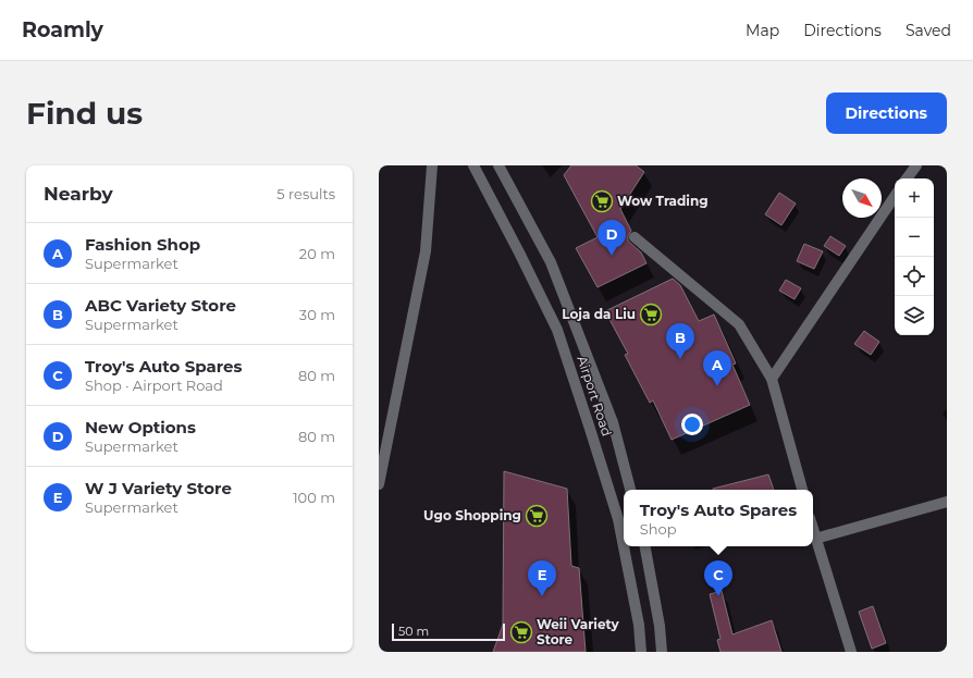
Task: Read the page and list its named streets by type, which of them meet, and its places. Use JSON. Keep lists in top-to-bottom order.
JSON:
{
  "streets": {
    "street": ["Airport Road"]
  },
  "places": {
    "supermarket": [
      "Wow Trading",
      "Loja da Liu",
      "Ugo Shopping",
      "Weii Variety Store"
    ]
  },
  "scale_bar": "50 m",
  "north": "bottom right",
  "page": {
    "header": "Roamly",
    "nav": ["Map", "Directions", "Saved"],
    "buttons": "Directions",
    "title": "Find us",
    "heading": ["Nearby", "5 results"],
    "map_buttons": ["+", "−"],
    "pins": [
      "D",
      "B",
      "A",
      "C",
      "E"
    ],
    "list": [
      {
        "mark": "A",
        "name": "Fashion Shop",
        "note": "Supermarket",
        "value": "20 m"
      },
      {
        "mark": "B",
        "name": "ABC Variety Store",
        "note": "Supermarket",
        "value": "30 m"
      },
      {
        "mark": "C",
        "name": "Troy's Auto Spares",
        "note": "Shop · Airport Road",
        "value": "80 m"
      },
      {
        "mark": "D",
        "name": "New Options",
        "note": "Supermarket",
        "value": "80 m"
      },
      {
        "mark": "E",
        "name": "W J Variety Store",
        "note": "Supermarket",
        "value": "100 m"
      }
    ],
    "popup": ["Troy's Auto Spares", "Shop"],
    "scale": "50 m"
  }
}
